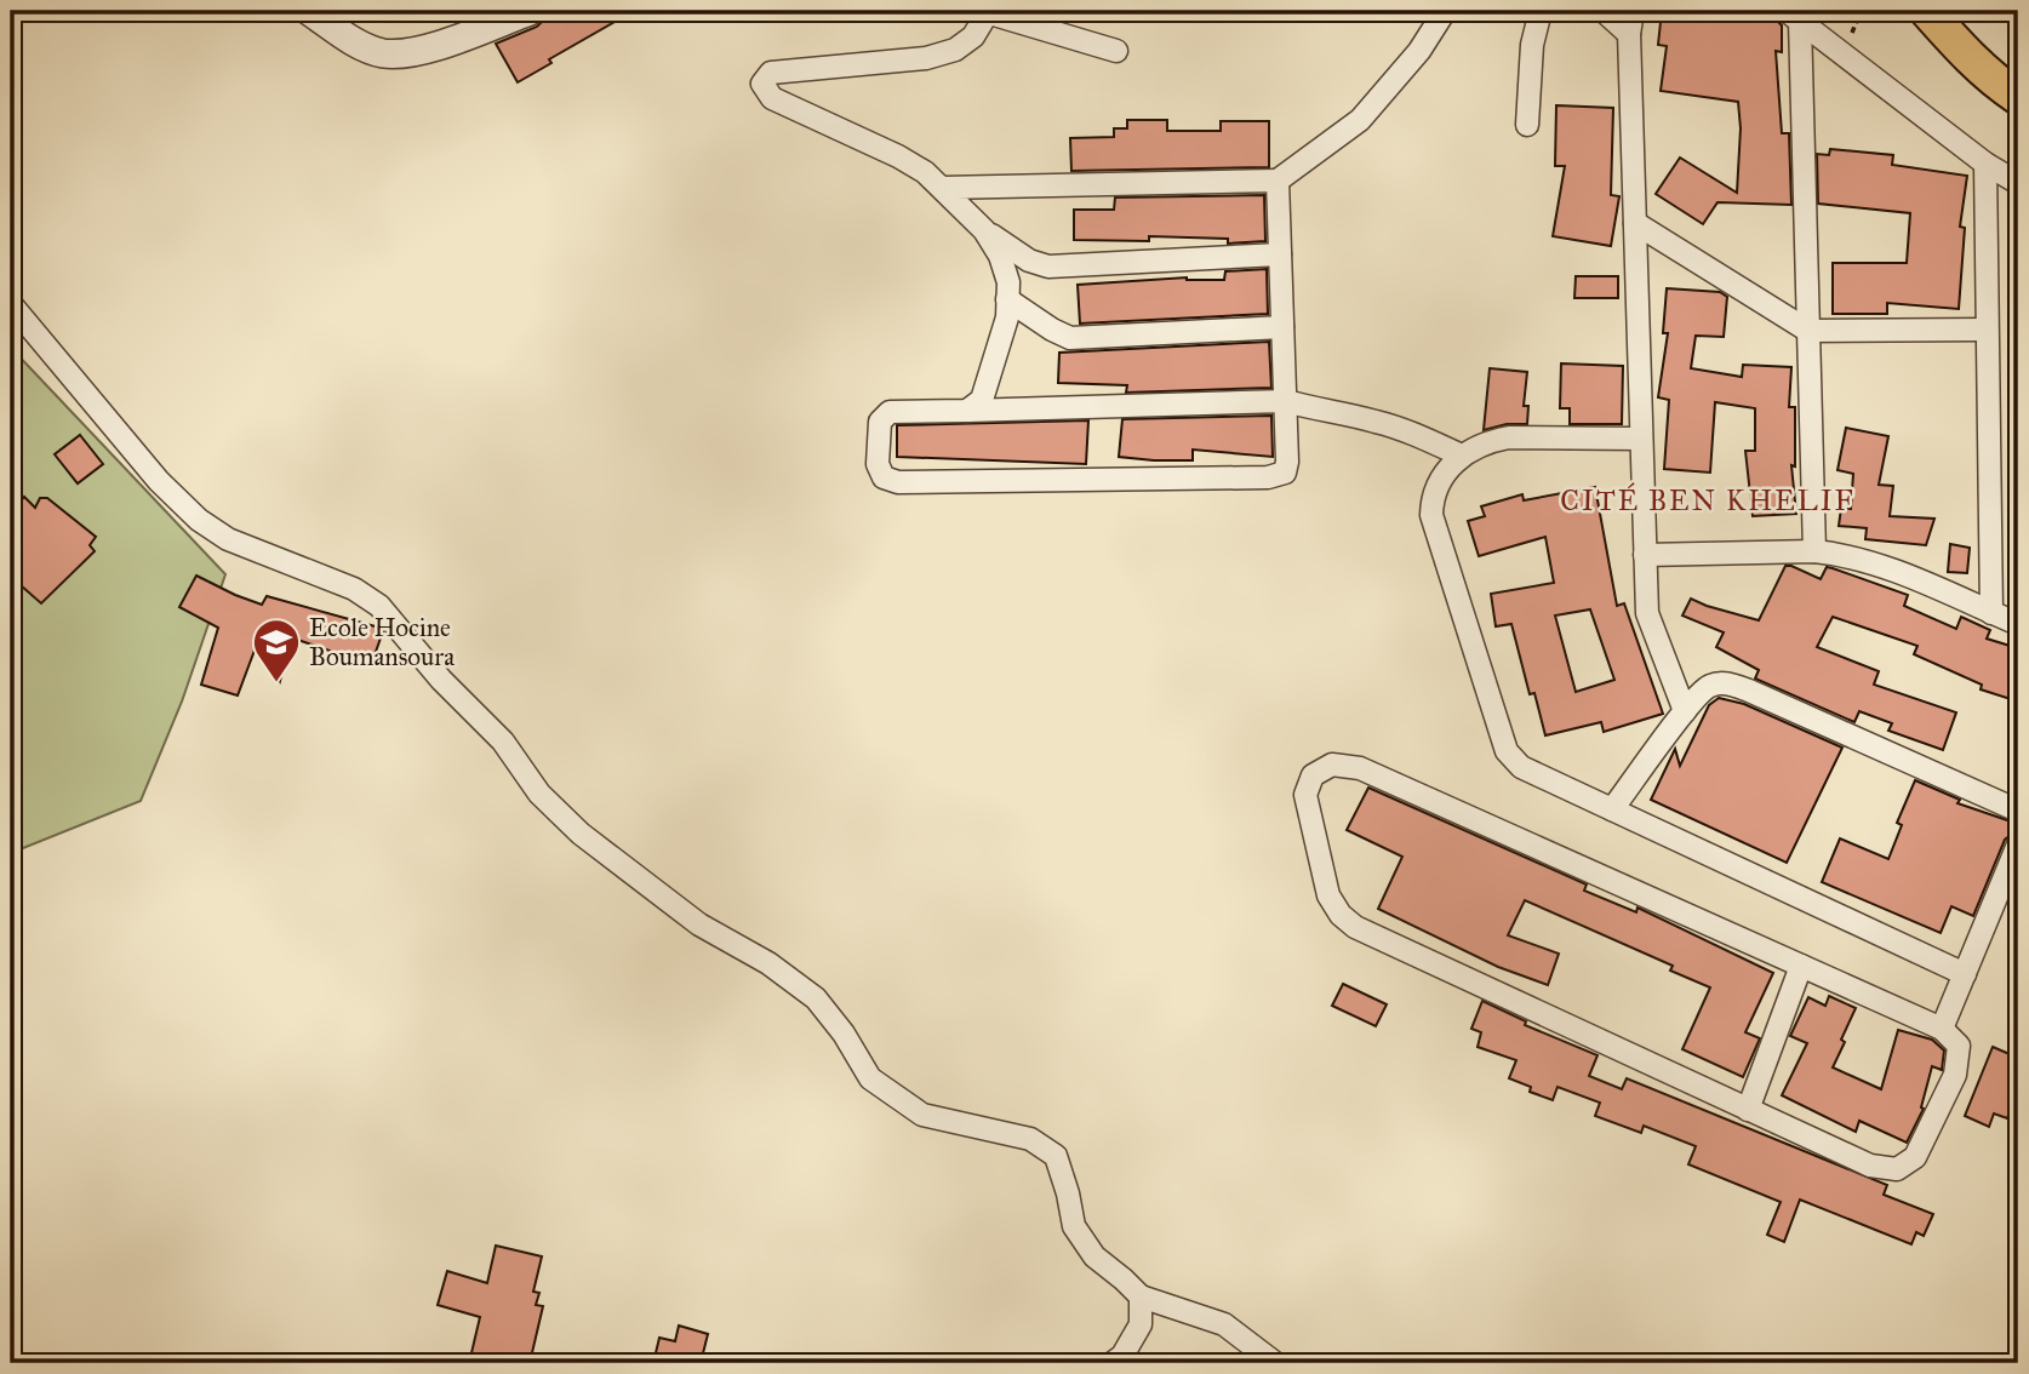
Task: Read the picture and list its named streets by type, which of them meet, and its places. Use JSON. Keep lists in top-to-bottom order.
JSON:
{
  "districts": ["CITÉ BEN KHELIF"],
  "places": {
    "school or university": ["Ecole Hocine Boumansoura"]
  }
}
